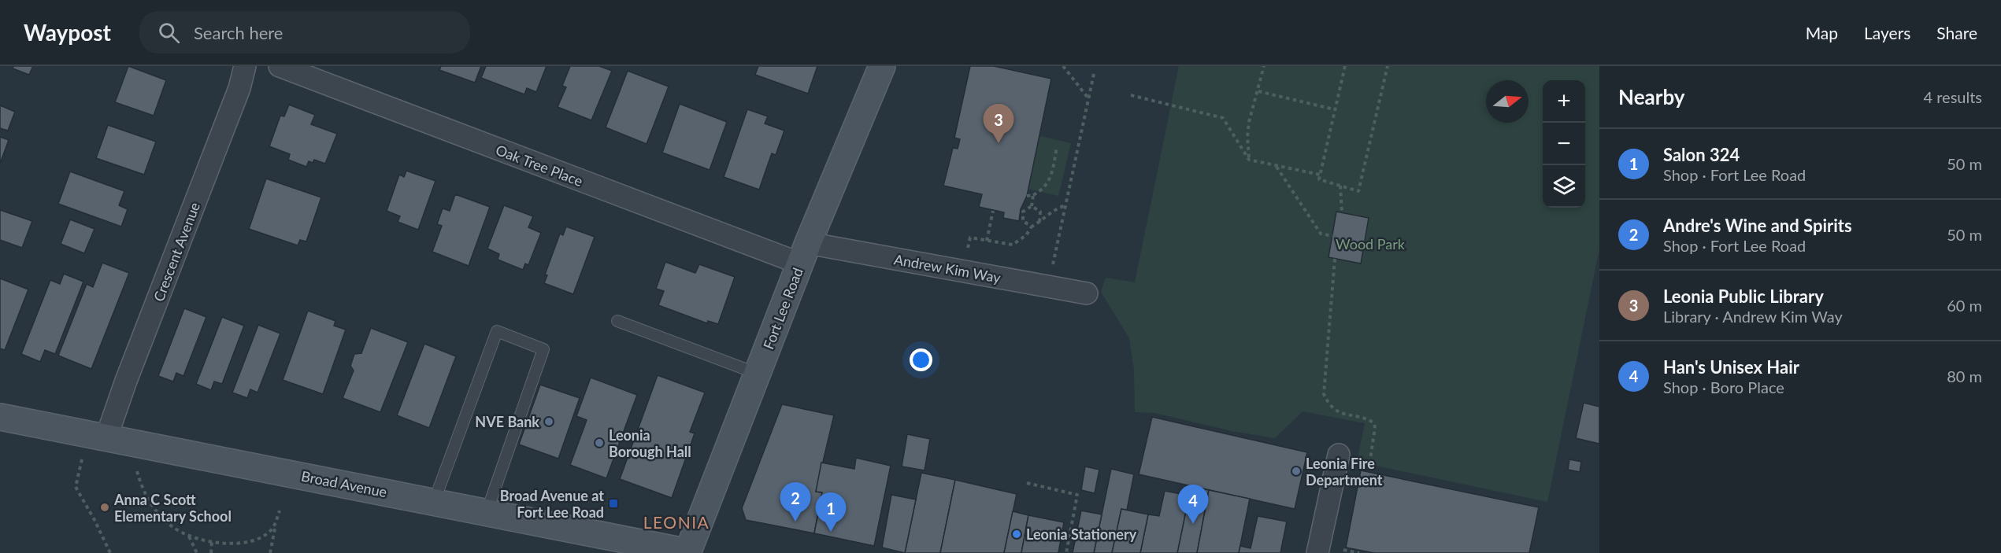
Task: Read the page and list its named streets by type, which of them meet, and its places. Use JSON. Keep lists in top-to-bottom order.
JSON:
{
  "streets": {
    "main road": ["Fort Lee Road", "Broad Avenue"],
    "street": ["Oak Tree Place", "Crescent Avenue", "Andrew Kim Way"]
  },
  "crossings": [
    ["Oak Tree Place", "Andrew Kim Way"],
    ["Oak Tree Place", "Fort Lee Road"],
    ["Crescent Avenue", "Broad Avenue"],
    ["Andrew Kim Way", "Fort Lee Road"],
    ["Fort Lee Road", "Broad Avenue"]
  ],
  "districts": ["LEONIA"],
  "parks": ["Wood Park"],
  "places": {
    "other": [
      "NVE Bank",
      "Leonia Borough Hall",
      "Leonia Fire Department",
      "Anna C Scott Elementary School",
      "Leonia Stationery"
    ],
    "transit": ["Broad Avenue at Fort Lee Road"]
  },
  "north": "right",
  "page": {
    "header": "Waypost",
    "search": "Search here",
    "nav": ["Map", "Layers", "Share"],
    "heading": ["Nearby", "4 results"],
    "map_buttons": ["+", "−"],
    "pins": [
      "3",
      "2",
      "4",
      "1"
    ],
    "list": [
      {
        "mark": "1",
        "name": "Salon 324",
        "note": "Shop · Fort Lee Road",
        "value": "50 m"
      },
      {
        "mark": "2",
        "name": "Andre's Wine and Spirits",
        "note": "Shop · Fort Lee Road",
        "value": "50 m"
      },
      {
        "mark": "3",
        "name": "Leonia Public Library",
        "note": "Library · Andrew Kim Way",
        "value": "60 m"
      },
      {
        "mark": "4",
        "name": "Han's Unisex Hair",
        "note": "Shop · Boro Place",
        "value": "80 m"
      }
    ]
  }
}
